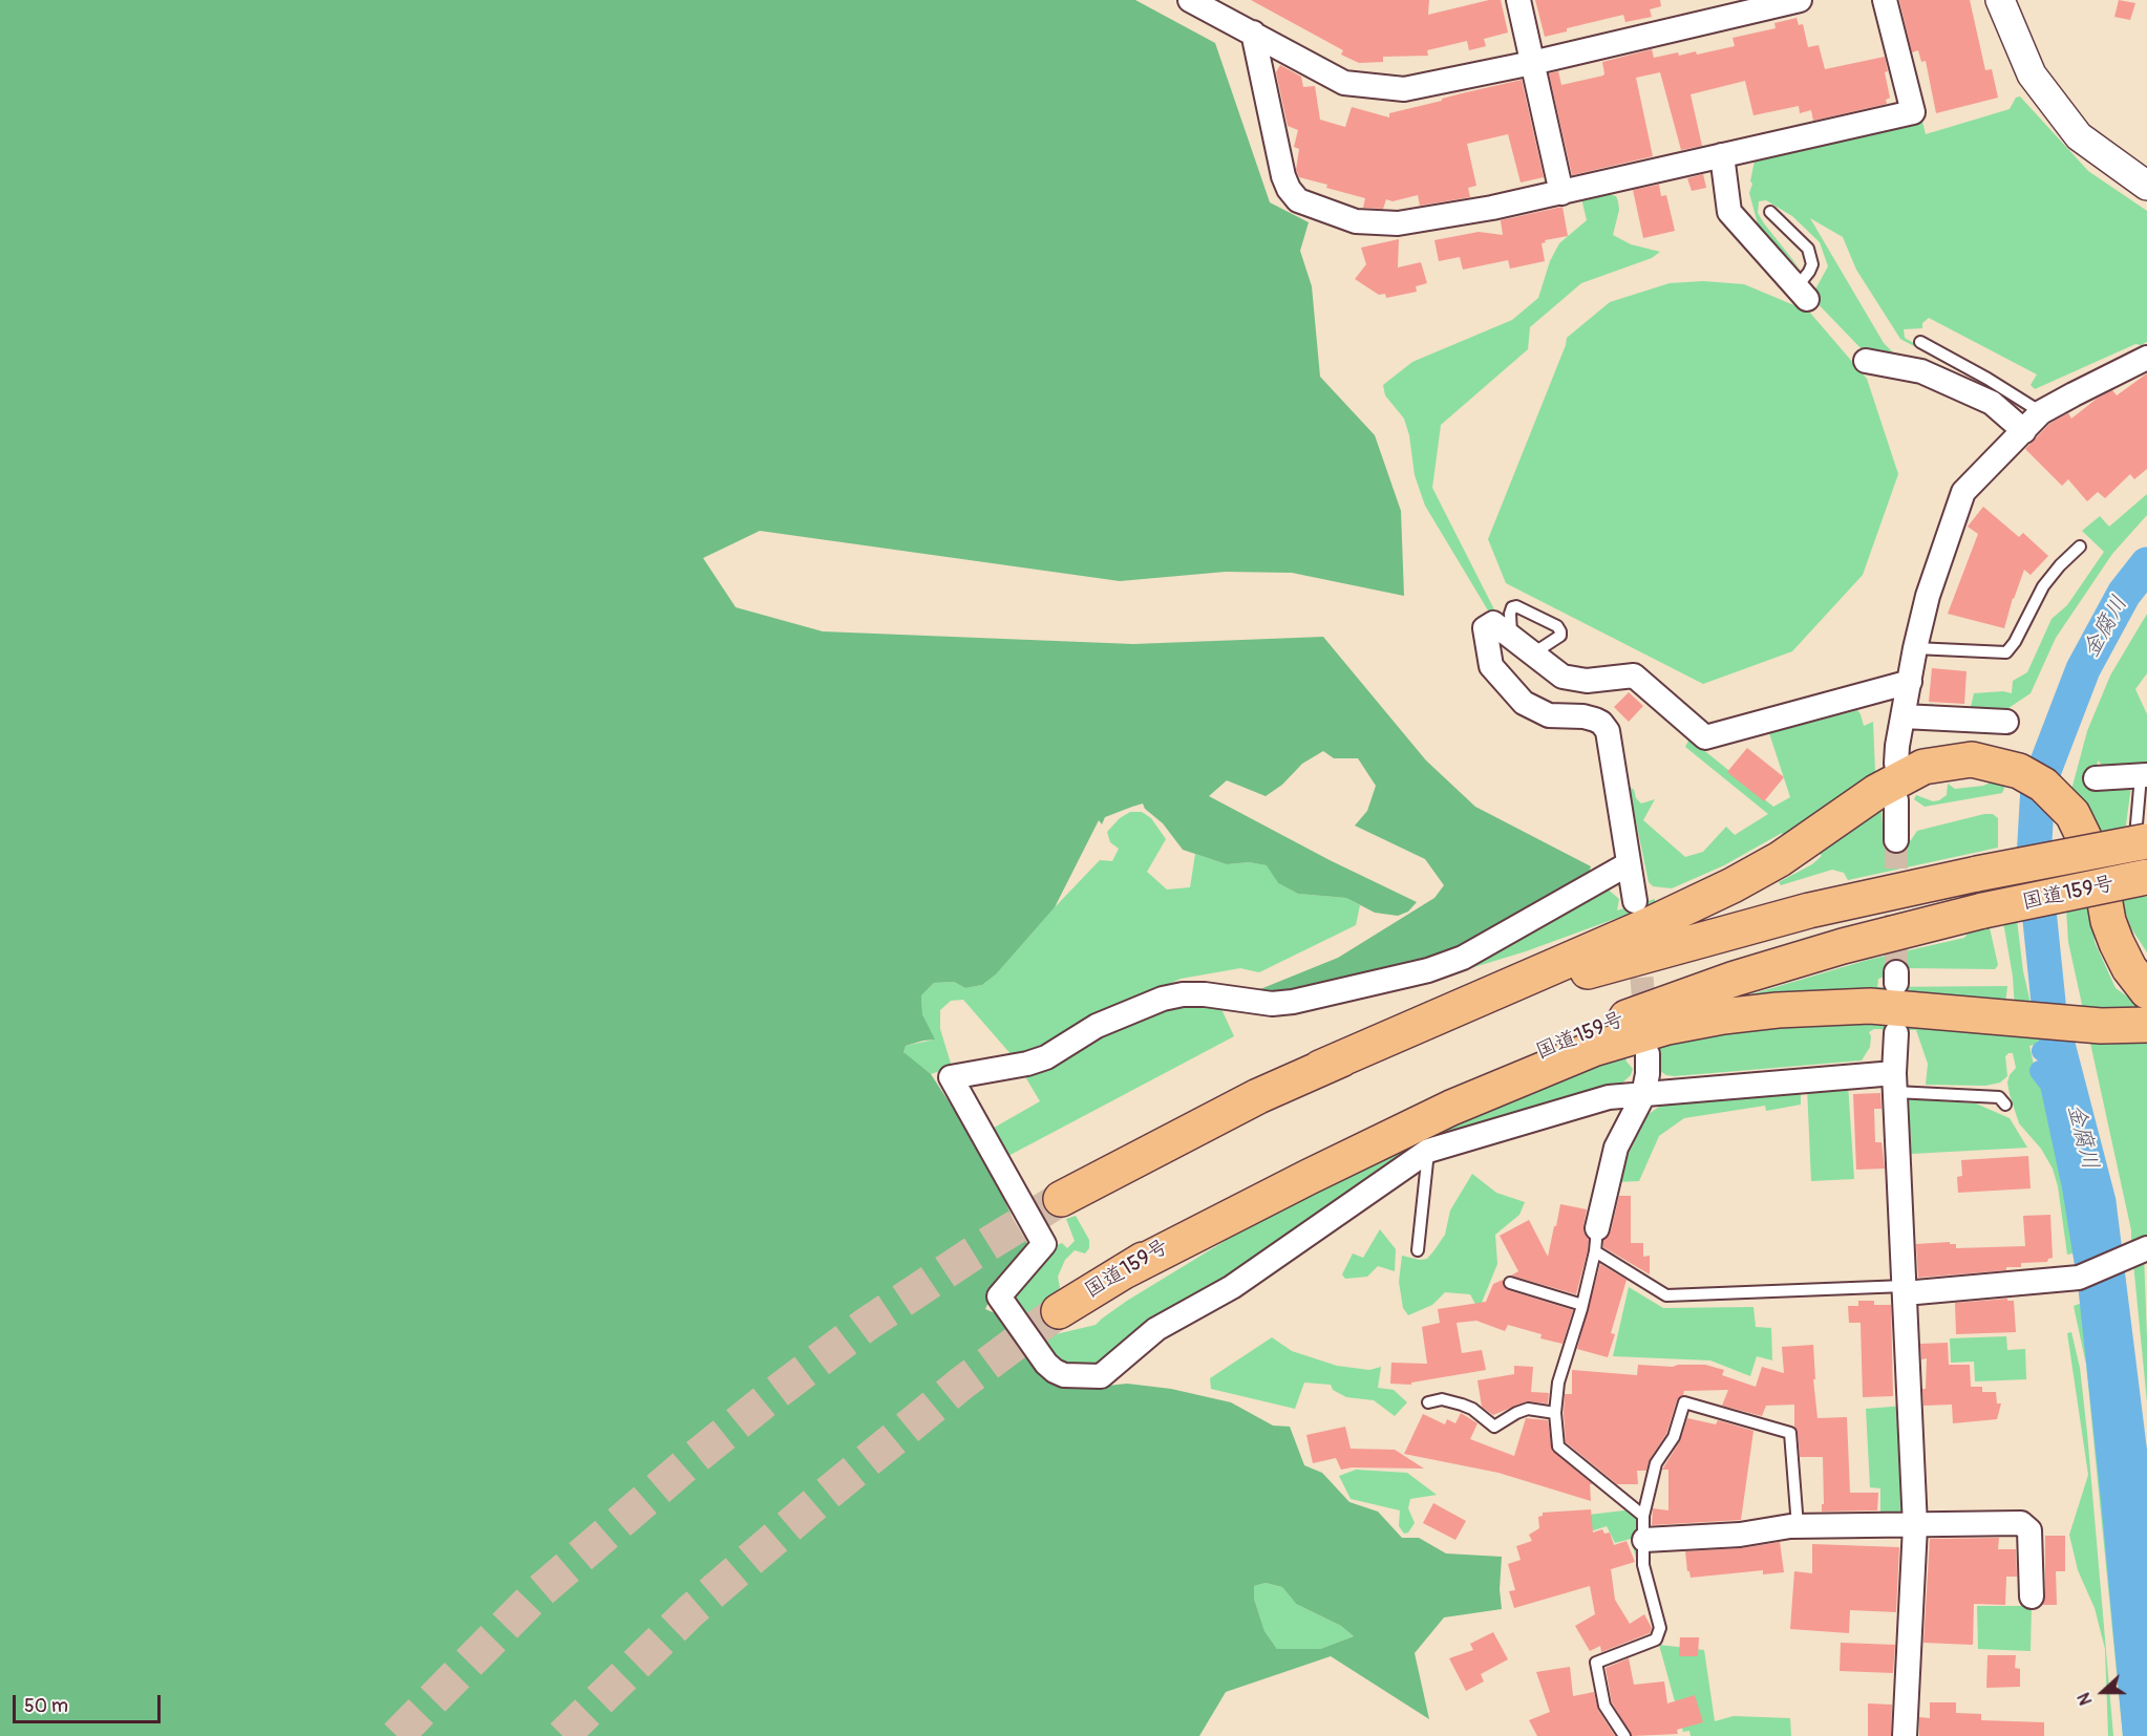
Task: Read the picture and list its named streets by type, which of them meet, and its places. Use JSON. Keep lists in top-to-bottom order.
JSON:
{
  "streets": {
    "highway": ["国道159号"]
  },
  "water": ["金腐川"],
  "scale_bar": "50 m",
  "north": "left"
}
